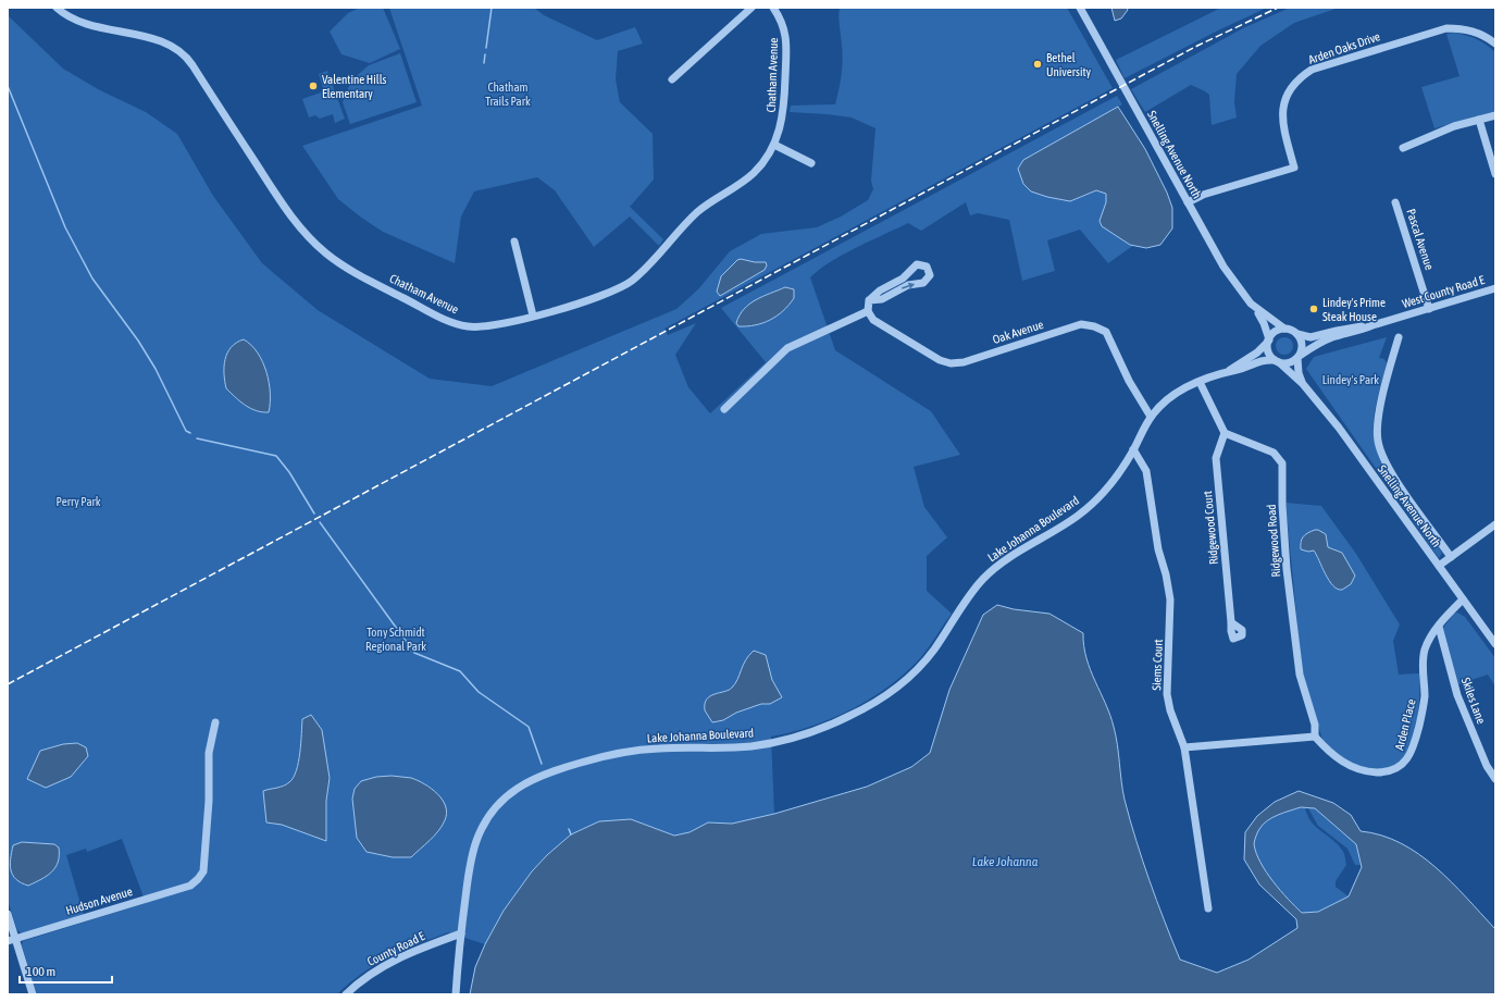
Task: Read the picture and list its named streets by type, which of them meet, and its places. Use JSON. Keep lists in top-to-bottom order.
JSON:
{
  "streets": {
    "street": [
      "Arden Oaks Drive",
      "Chatham Avenue",
      "Snelling Avenue North",
      "Pascal Avenue",
      "West County Road E",
      "Oak Avenue",
      "Ridgewood Court",
      "Lake Johanna Boulevard",
      "Ridgewood Road",
      "Siems Court",
      "Skiles Lane",
      "Arden Place",
      "Hudson Avenue",
      "County Road E"
    ]
  },
  "crossings": [
    ["Arden Oaks Drive", "Snelling Avenue North"],
    ["Snelling Avenue North", "West County Road E"],
    ["Snelling Avenue North", "Lake Johanna Boulevard"],
    ["Snelling Avenue North", "Arden Place"],
    ["Pascal Avenue", "West County Road E"],
    ["West County Road E", "Lake Johanna Boulevard"],
    ["Oak Avenue", "Lake Johanna Boulevard"],
    ["Ridgewood Court", "Ridgewood Road"],
    ["Lake Johanna Boulevard", "Siems Court"],
    ["Lake Johanna Boulevard", "County Road E"],
    ["Ridgewood Road", "Arden Place"],
    ["Skiles Lane", "Arden Place"]
  ],
  "water": ["Lake Johanna"],
  "parks": [
    "Chatham Trails Park",
    "Lindey's Park",
    "Perry Park",
    "Tony Schmidt Regional Park"
  ],
  "places": ["Bethel University", "Valentine Hills Elementary", "Lindey's Prime Steak House"],
  "scale_bar": "100 m"
}
